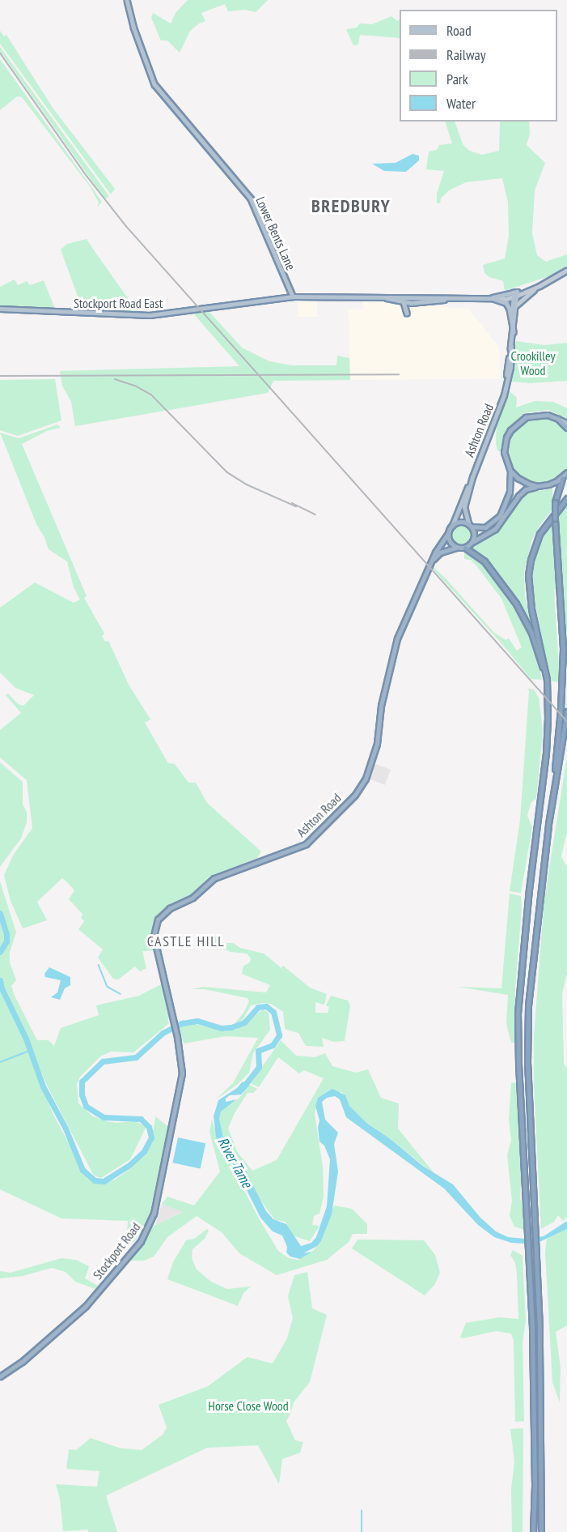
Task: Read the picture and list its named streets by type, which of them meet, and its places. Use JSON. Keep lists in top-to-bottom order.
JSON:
{
  "streets": {
    "highway": ["Ashton Road", "Stockport Road"],
    "main road": ["Lower Bents Lane", "Stockport Road East"]
  },
  "crossings": [
    ["Lower Bents Lane", "Stockport Road East"],
    ["Ashton Road", "Stockport Road"]
  ],
  "districts": ["BREDBURY", "CASTLE HILL"],
  "water": ["River Tame"],
  "parks": ["Crookilley Wood", "Horse Close Wood"],
  "legend": [
    "Road",
    "Railway",
    "Park",
    "Water"
  ]
}
